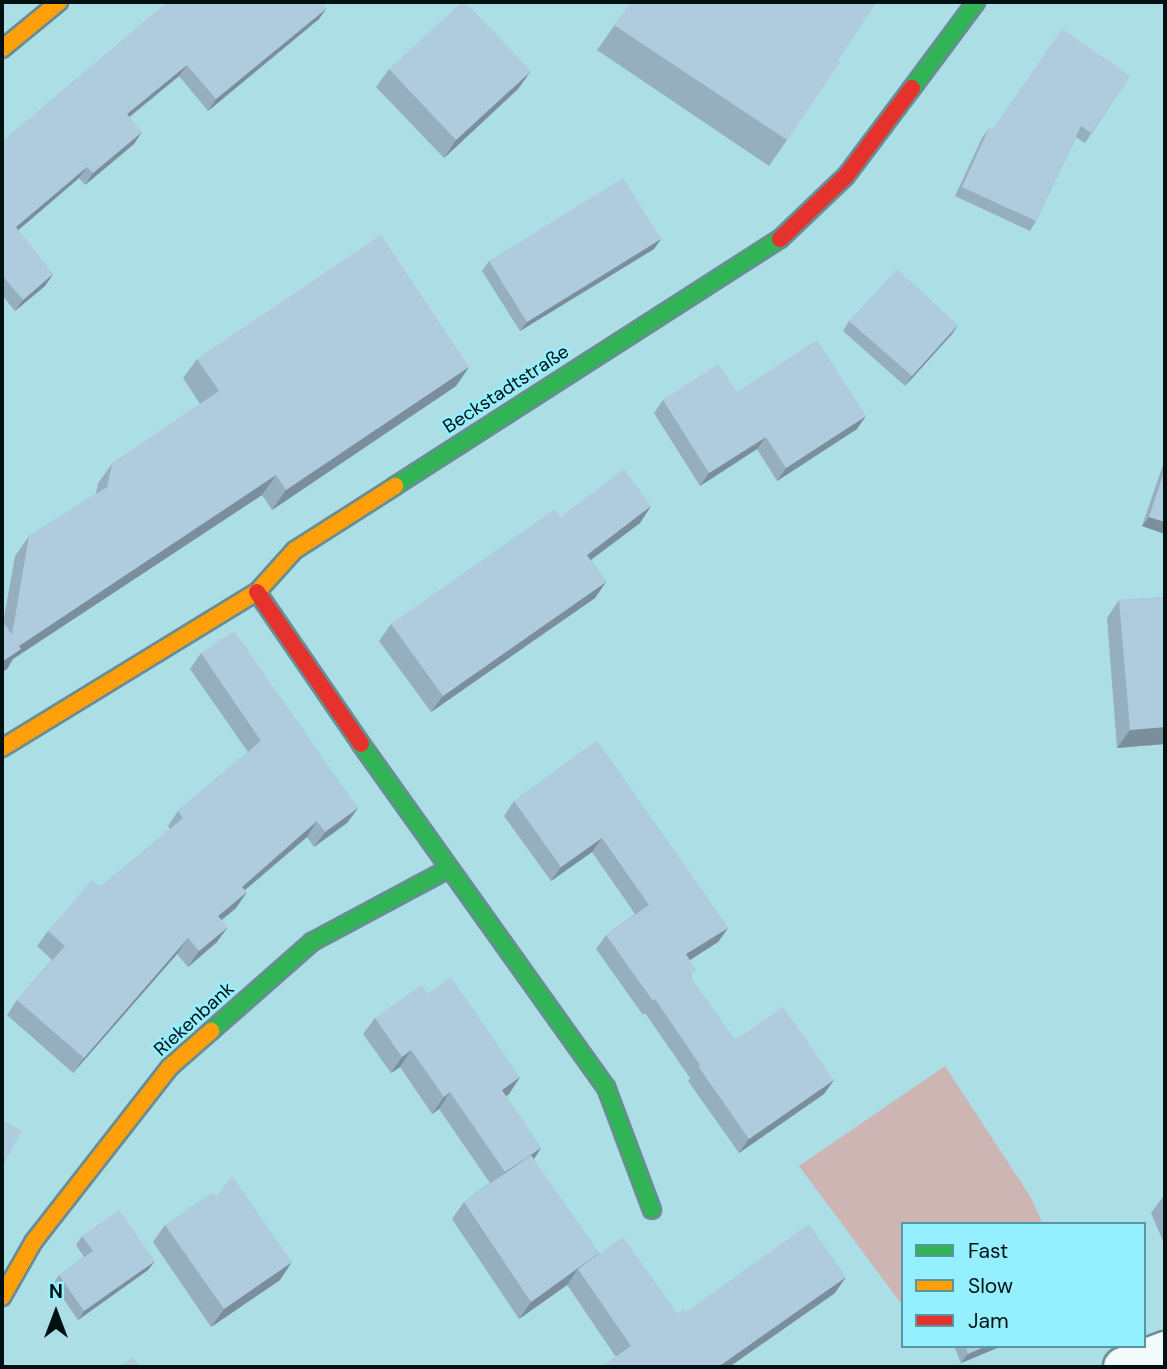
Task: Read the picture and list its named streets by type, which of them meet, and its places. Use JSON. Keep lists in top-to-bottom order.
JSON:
{
  "streets": {
    "street": ["Beckstadtstraße", "Riekenbank"]
  },
  "legend": ["Fast", "Slow", "Jam"],
  "north": "top"
}
